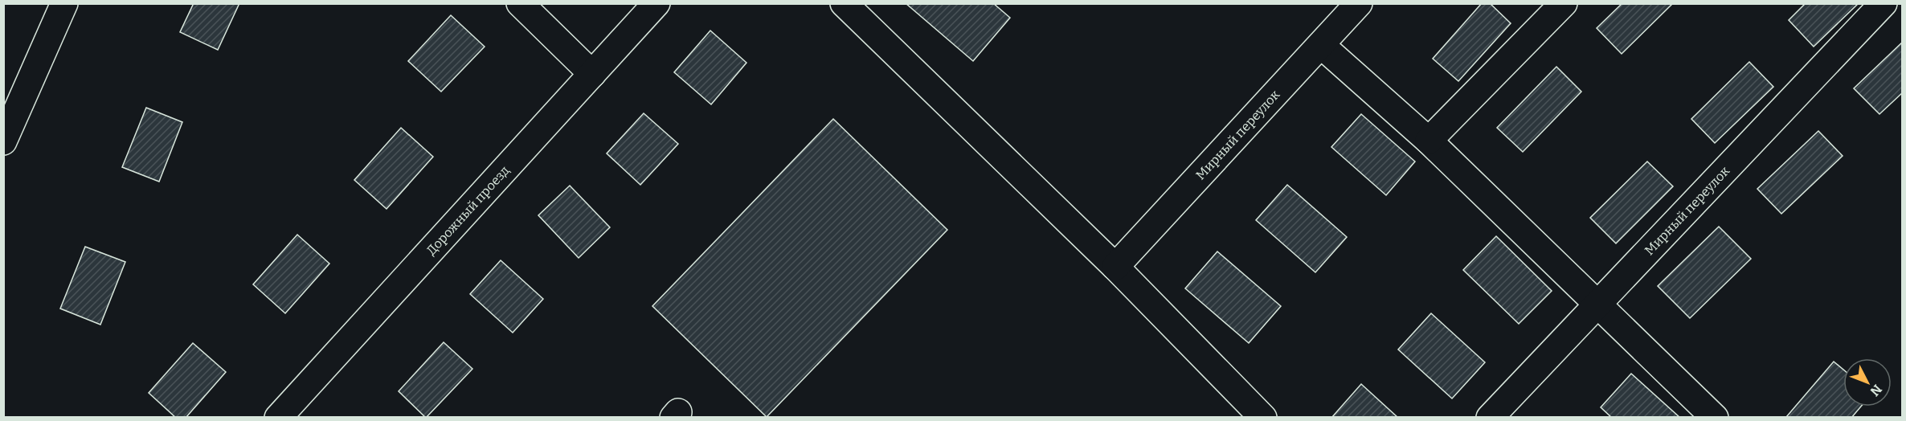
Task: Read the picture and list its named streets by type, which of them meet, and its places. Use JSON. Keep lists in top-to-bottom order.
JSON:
{
  "streets": {
    "street": ["Мирный переулок", "Дорожный проезд"]
  },
  "north": "bottom right"
}
